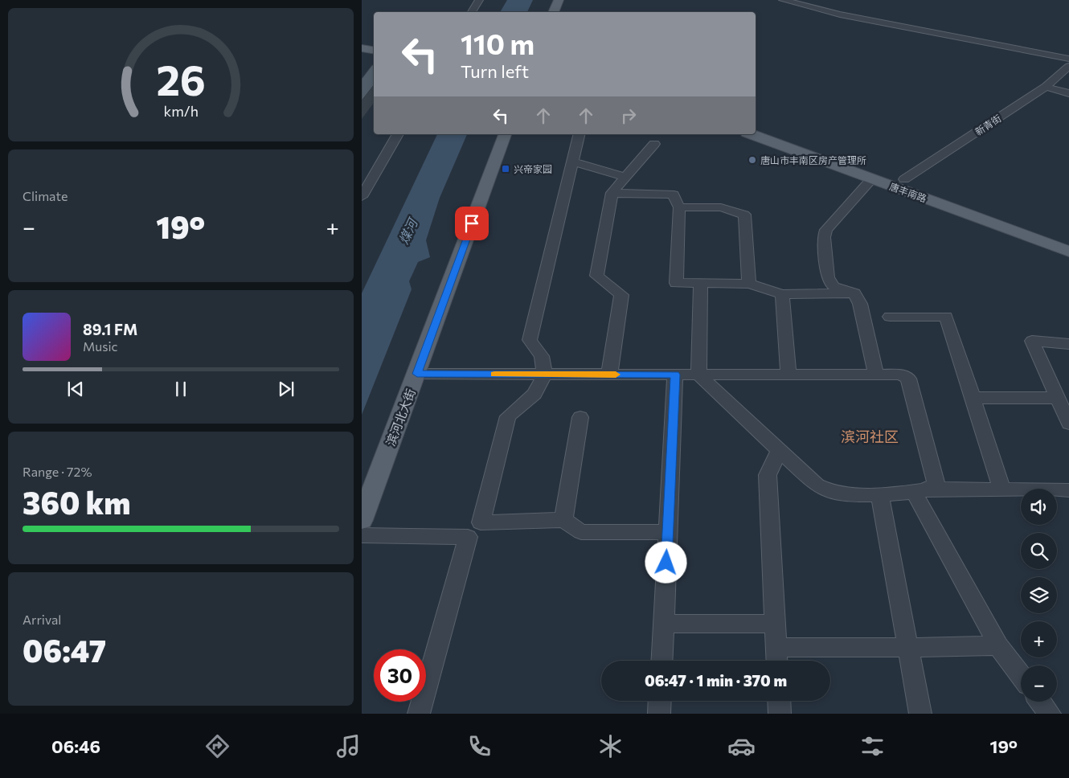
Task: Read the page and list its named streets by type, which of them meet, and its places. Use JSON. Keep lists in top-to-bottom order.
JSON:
{
  "streets": {
    "main road": ["唐丰南路", "滨河北大街"],
    "street": ["新青街"]
  },
  "crossings": [
    ["新青街", "唐丰南路"]
  ],
  "districts": ["滨河社区"],
  "water": ["煤河"],
  "places": {
    "other": ["唐山市丰南区房产管理所"],
    "transit": ["兴帝家园"]
  },
  "page": {
    "turn": ["110 m", "Turn left"],
    "tile": [
      "Climate",
      ["Range · 72%", "360 km"],
      ["Arrival", "06:47"]
    ],
    "heat": ["−", "19°", "+"],
    "song": ["89.1 FM", "Music"],
    "map_buttons": ["+", "−"],
    "limit": "30",
    "trip": "06:47 · 1 min · 370 m",
    "tabs": ["06:46", "19°"],
    "gauge": ["26", "km/h"]
  }
}
